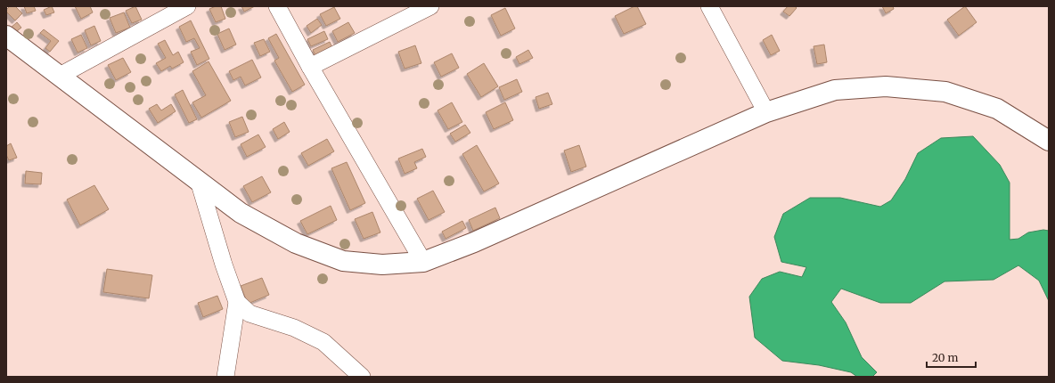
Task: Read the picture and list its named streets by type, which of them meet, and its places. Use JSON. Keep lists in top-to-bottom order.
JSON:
{
  "scale_bar": "20 m"
}
